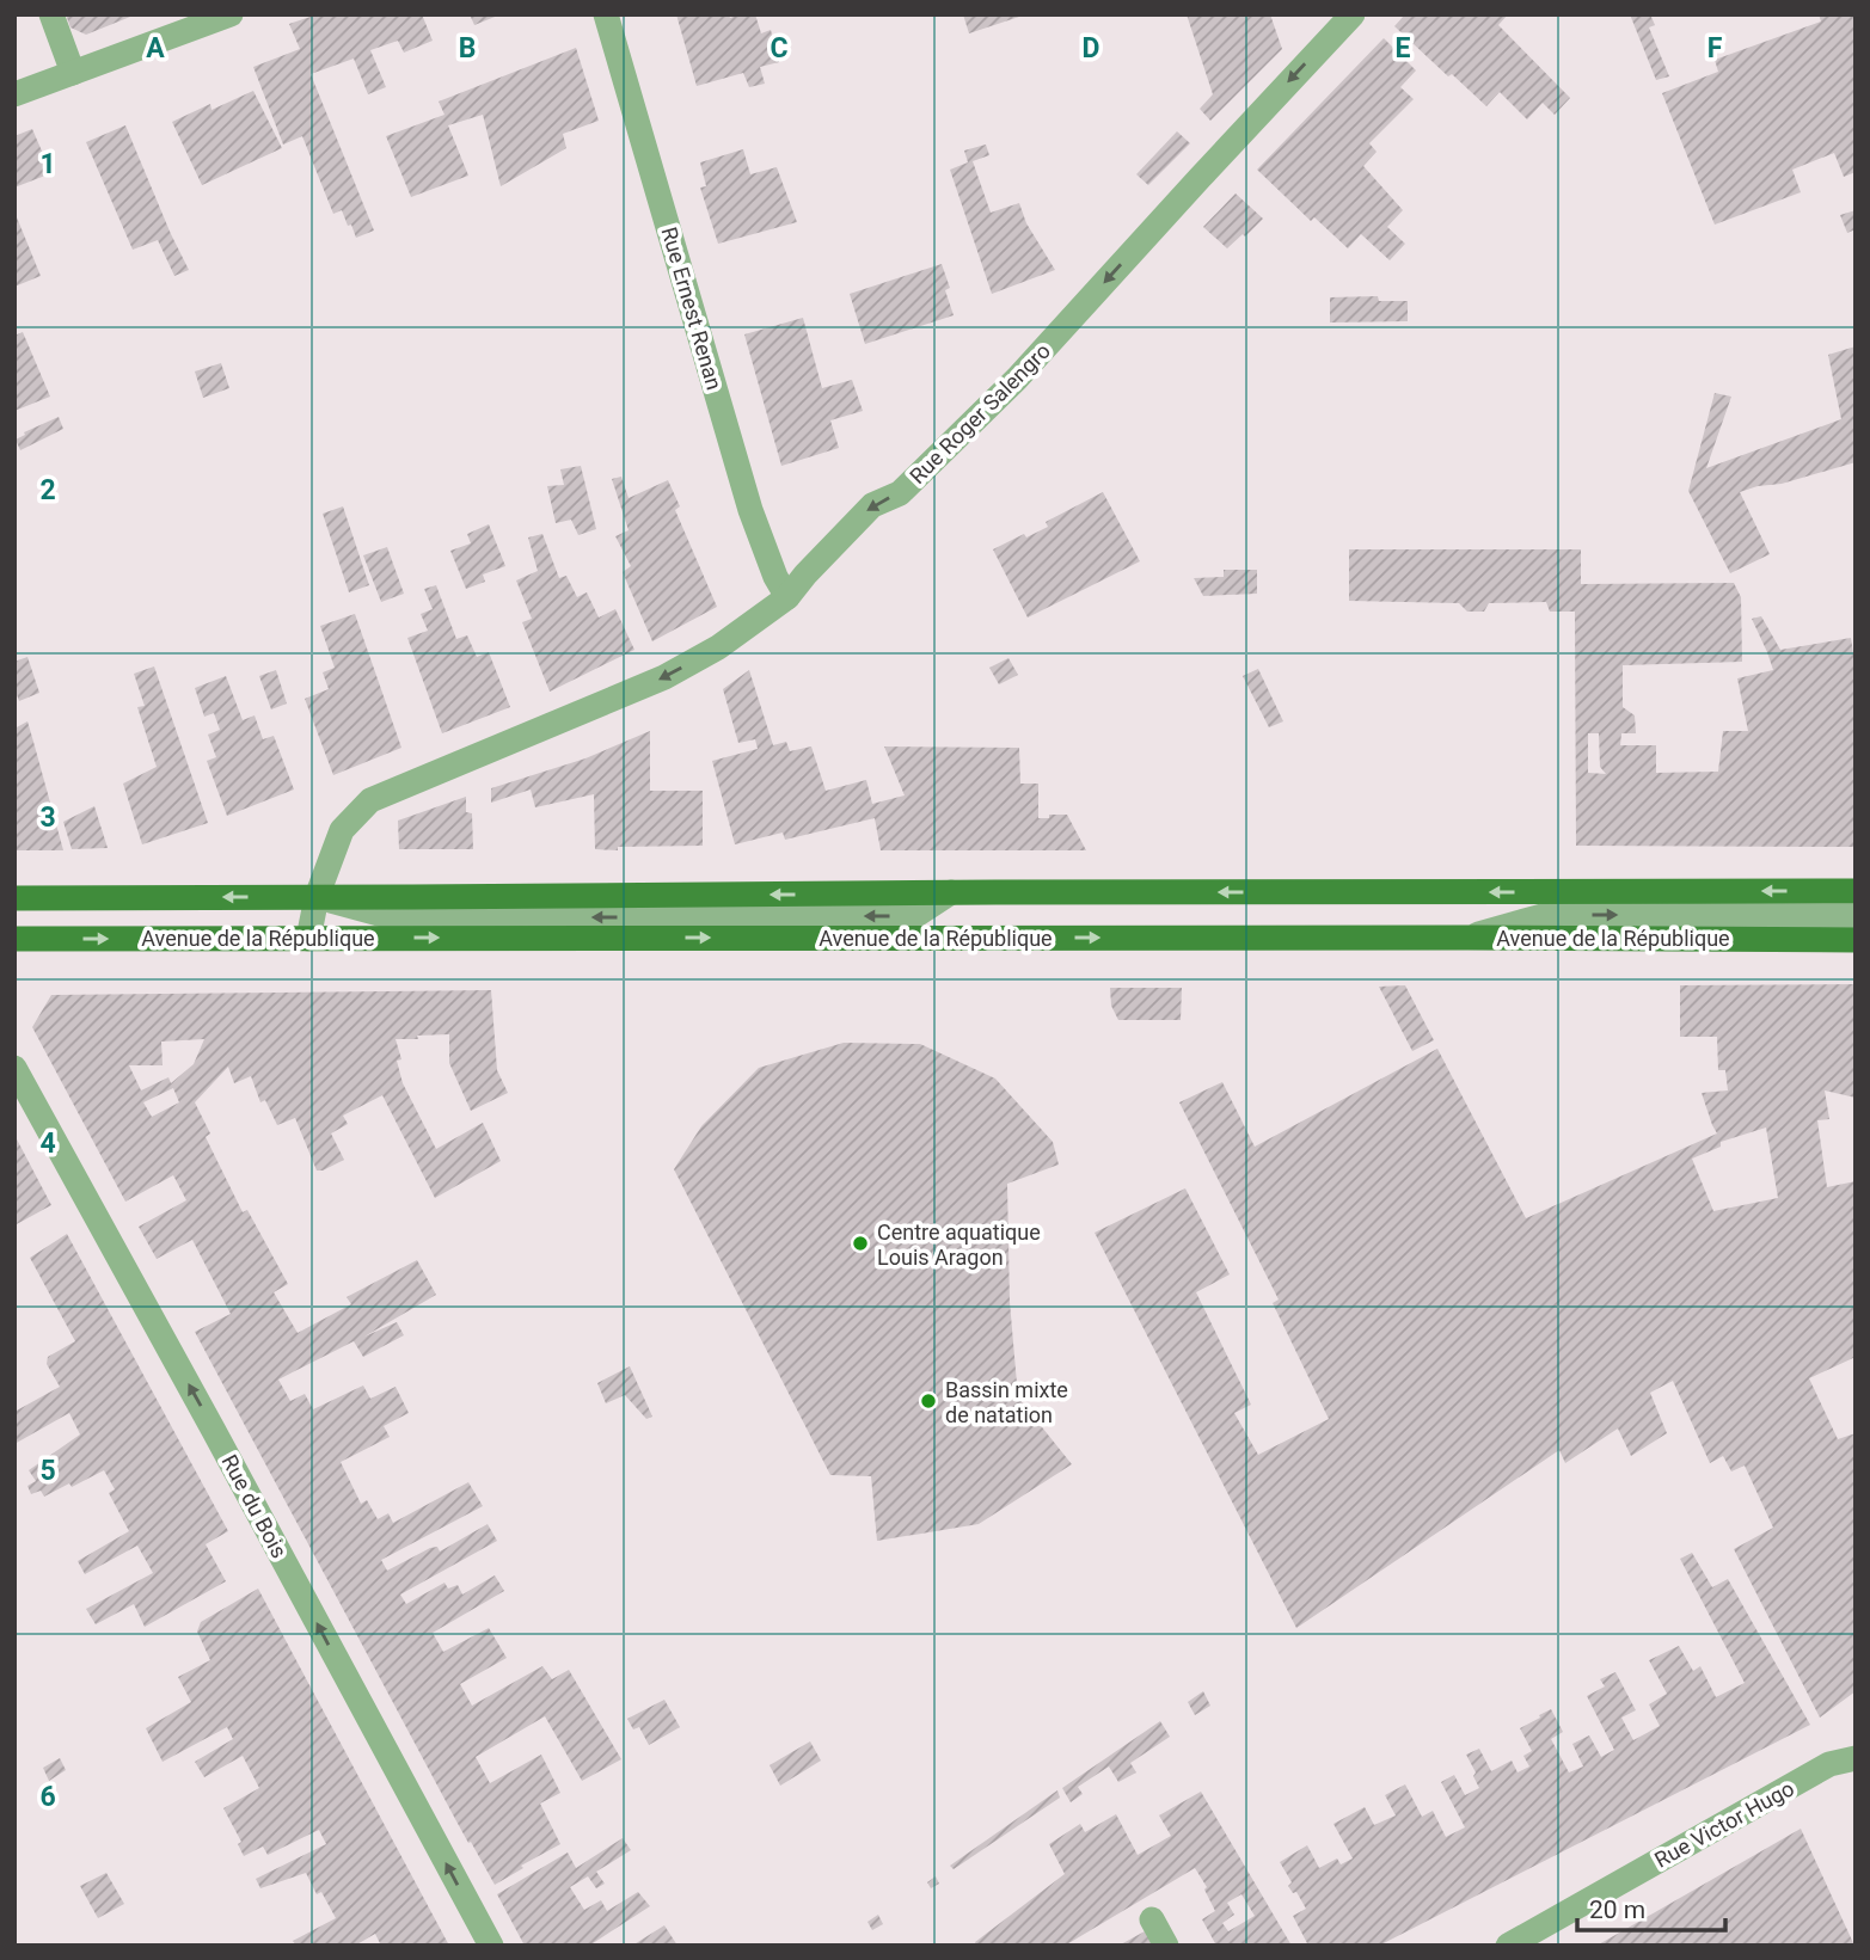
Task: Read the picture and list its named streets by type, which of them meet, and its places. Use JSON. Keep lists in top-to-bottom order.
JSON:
{
  "streets": {
    "main road": ["Avenue de la République"],
    "street": [
      "Rue Ernest Renan",
      "Rue Roger Salengro",
      "Rue du Bois",
      "Rue Victor Hugo"
    ]
  },
  "crossings": [
    ["Rue Ernest Renan", "Rue Roger Salengro"],
    ["Rue Roger Salengro", "Avenue de la République"]
  ],
  "one_way": ["Rue Roger Salengro", "Rue du Bois"],
  "places": ["Centre aquatique Louis Aragon", "Bassin mixte de natation"],
  "scale_bar": "20 m",
  "grid": {
    "columns": [
      "A",
      "B",
      "C",
      "D",
      "E",
      "F"
    ],
    "rows": [
      "1",
      "2",
      "3",
      "4",
      "5",
      "6"
    ]
  }
}
